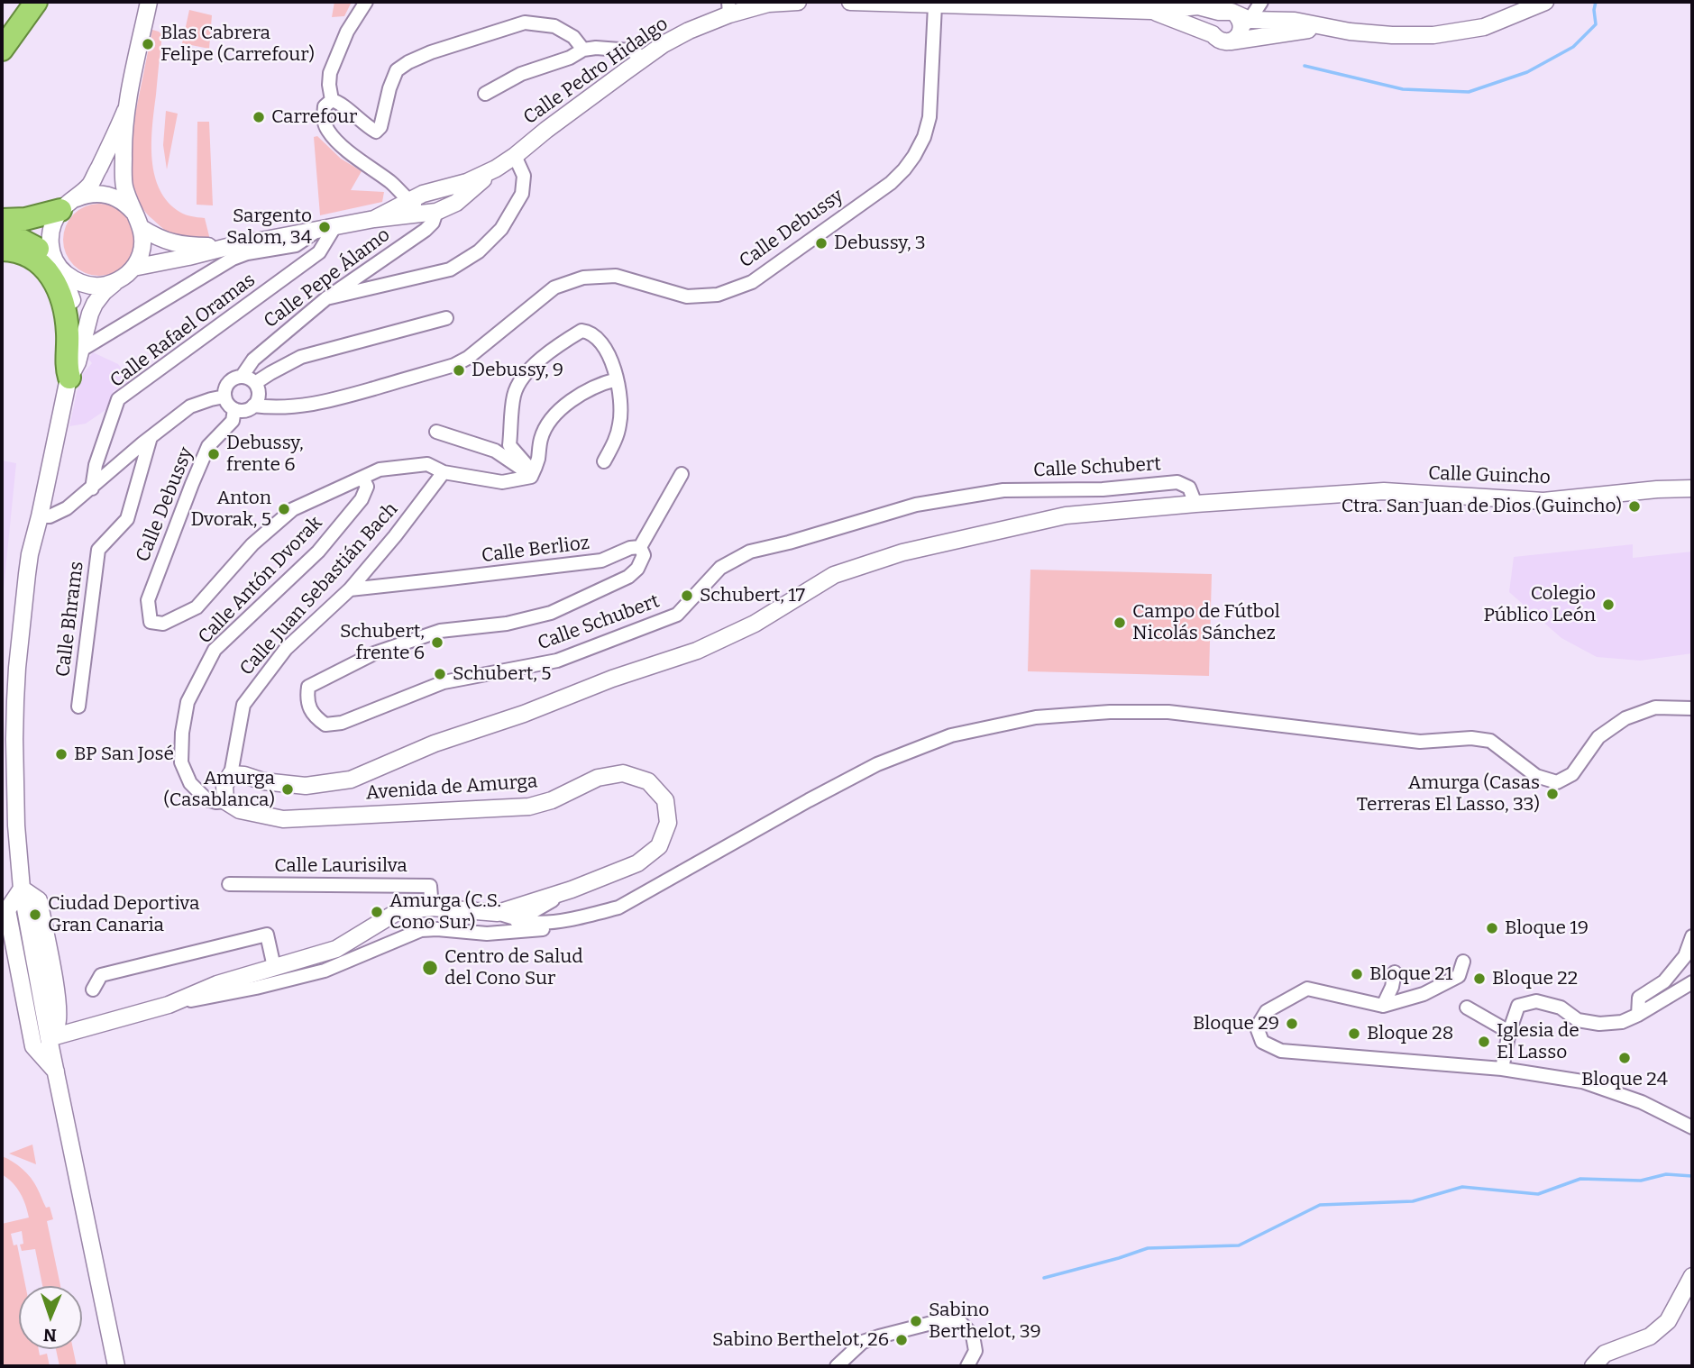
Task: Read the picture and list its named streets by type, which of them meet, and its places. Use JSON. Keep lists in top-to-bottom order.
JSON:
{
  "streets": {
    "street": [
      "Calle Pedro Hidalgo",
      "Calle Debussy",
      "Calle Pepe Álamo",
      "Calle Rafael Oramas",
      "Calle Schubert",
      "Calle Guincho",
      "Calle Berlioz",
      "Calle Antón Dvorak",
      "Calle Juan Sebastián Bach",
      "Calle Bhrams",
      "Avenida de Amurga",
      "Calle Laurisilva"
    ]
  },
  "crossings": [
    ["Calle Pedro Hidalgo", "Calle Pepe Álamo"],
    ["Calle Pedro Hidalgo", "Calle Rafael Oramas"],
    ["Calle Debussy", "Calle Pepe Álamo"],
    ["Calle Debussy", "Calle Antón Dvorak"],
    ["Calle Schubert", "Calle Guincho"],
    ["Calle Schubert", "Calle Berlioz"],
    ["Calle Guincho", "Calle Juan Sebastián Bach"],
    ["Calle Berlioz", "Calle Juan Sebastián Bach"],
    ["Calle Antón Dvorak", "Calle Juan Sebastián Bach"],
    ["Calle Antón Dvorak", "Avenida de Amurga"],
    ["Avenida de Amurga", "Calle Laurisilva"]
  ],
  "places": [
    "Blas Cabrera Felipe (Carrefour)",
    "Carrefour",
    "Sargento Salom, 34",
    "Debussy, 3",
    "Debussy, 9",
    "Debussy, frente 6",
    "Ctra. San Juan de Dios (Guincho)",
    "Anton Dvorak, 5",
    "Schubert, 17",
    "Colegio Público León",
    "Campo de Fútbol Nicolás Sánchez",
    "Schubert, frente 6",
    "Schubert, 5",
    "BP San José",
    "Amurga (Casablanca)",
    "Amurga (Casas Terreras El Lasso, 33)",
    "Amurga (C.S. Cono Sur)",
    "Ciudad Deportiva Gran Canaria",
    "Bloque 19",
    "Centro de Salud del Cono Sur",
    "Bloque 21",
    "Bloque 22",
    "Bloque 29",
    "Bloque 28",
    "Iglesia de El Lasso",
    "Bloque 24",
    "Sabino Berthelot, 39",
    "Sabino Berthelot, 26"
  ],
  "north": "bottom"
}
